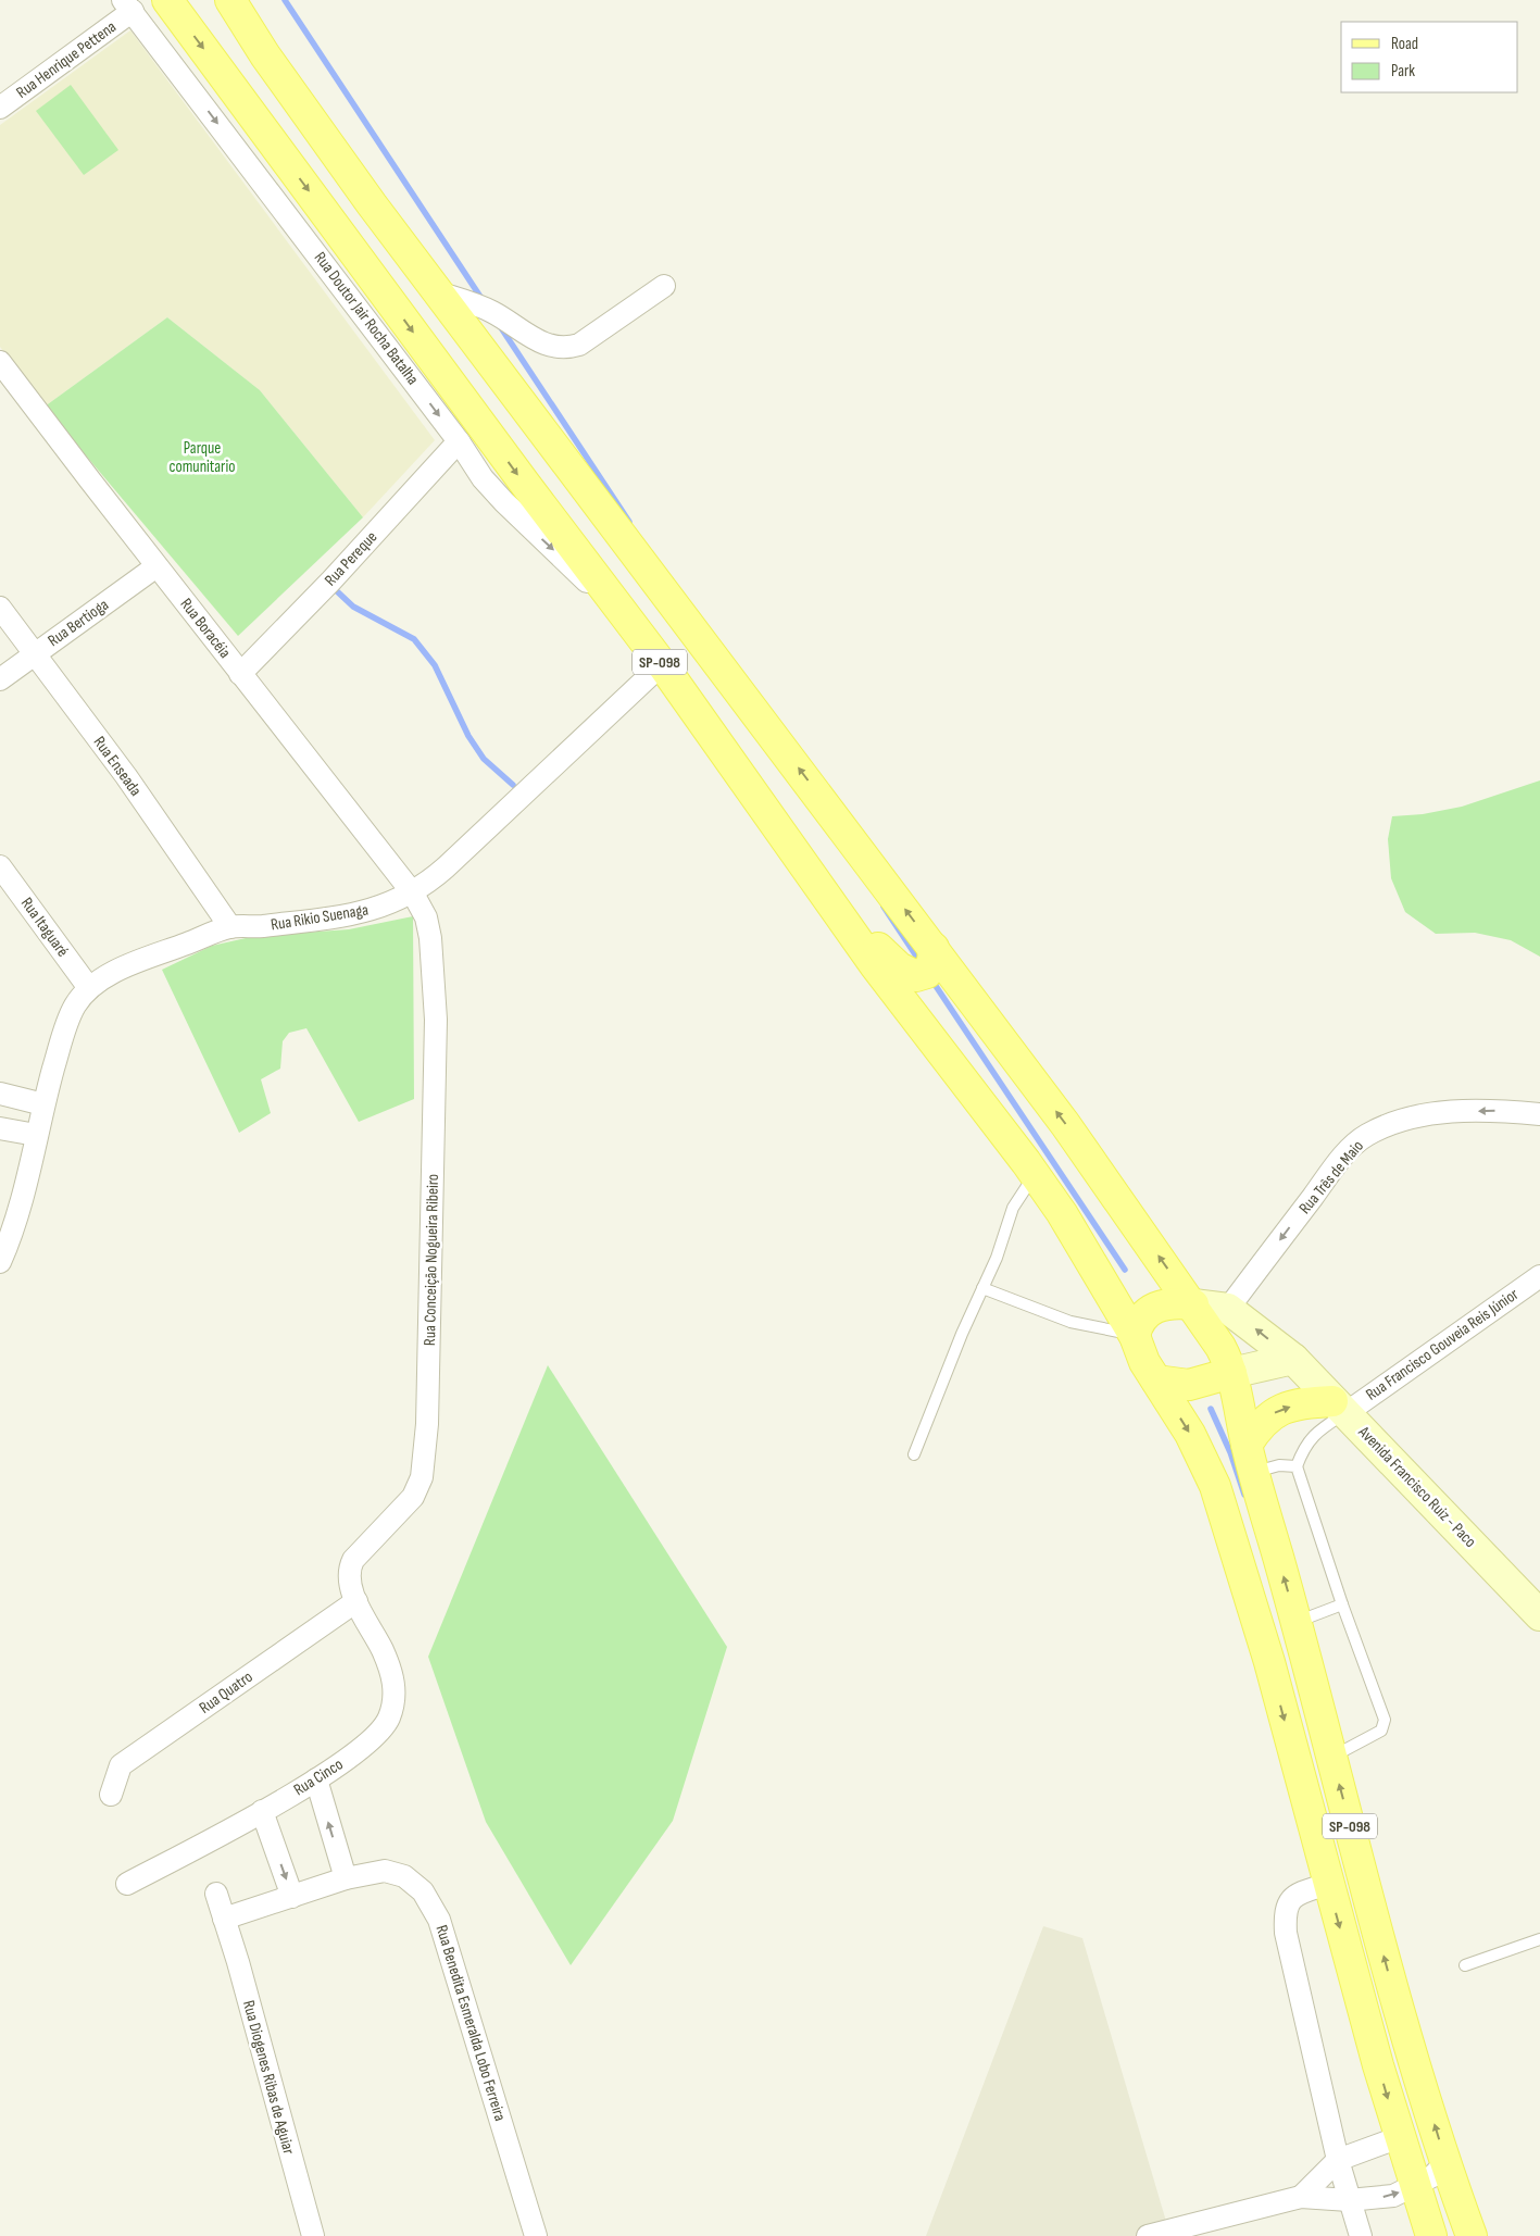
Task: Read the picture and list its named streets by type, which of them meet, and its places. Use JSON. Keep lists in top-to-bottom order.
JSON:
{
  "streets": {
    "main road": ["SP-098"],
    "street": [
      "Rua Henrique Pettena",
      "Rua Doutor Jair Rocha Batalha",
      "Rua Pereque",
      "Rua Bertioga",
      "Rua Boracéia",
      "Rua Enseada",
      "Rua Rikio Suenaga",
      "Rua Itaguaré",
      "Rua Três de Maio",
      "Rua Conceição Nogueira Ribeiro",
      "Rua Francisco Gouveia Reis Júnior",
      "Avenida Francisco Ruiz - Paco",
      "Rua Quatro",
      "Rua Cinco",
      "Rua Benedita Esmeralda Lobo Ferreira",
      "Rua Diogenes Ribas de Aguiar"
    ]
  },
  "crossings": [
    ["Rua Henrique Pettena", "Rua Doutor Jair Rocha Batalha"],
    ["Rua Doutor Jair Rocha Batalha", "Rua Pereque"],
    ["Rua Doutor Jair Rocha Batalha", "SP-098"],
    ["Rua Pereque", "Rua Boracéia"],
    ["Rua Bertioga", "Rua Boracéia"],
    ["Rua Bertioga", "Rua Enseada"],
    ["Rua Boracéia", "Rua Rikio Suenaga"],
    ["Rua Boracéia", "Rua Conceição Nogueira Ribeiro"],
    ["SP-098", "Rua Rikio Suenaga"],
    ["Rua Enseada", "Rua Rikio Suenaga"],
    ["Rua Rikio Suenaga", "Rua Itaguaré"],
    ["Rua Rikio Suenaga", "Rua Conceição Nogueira Ribeiro"],
    ["Rua Três de Maio", "Avenida Francisco Ruiz - Paco"],
    ["Rua Conceição Nogueira Ribeiro", "Rua Quatro"],
    ["Rua Conceição Nogueira Ribeiro", "Rua Cinco"],
    ["Rua Francisco Gouveia Reis Júnior", "Avenida Francisco Ruiz - Paco"],
    ["Rua Quatro", "Rua Cinco"]
  ],
  "one_way": ["Rua Doutor Jair Rocha Batalha", "Rua Três de Maio"],
  "parks": ["Parque comunitario"],
  "legend": ["Road", "Park"]
}
